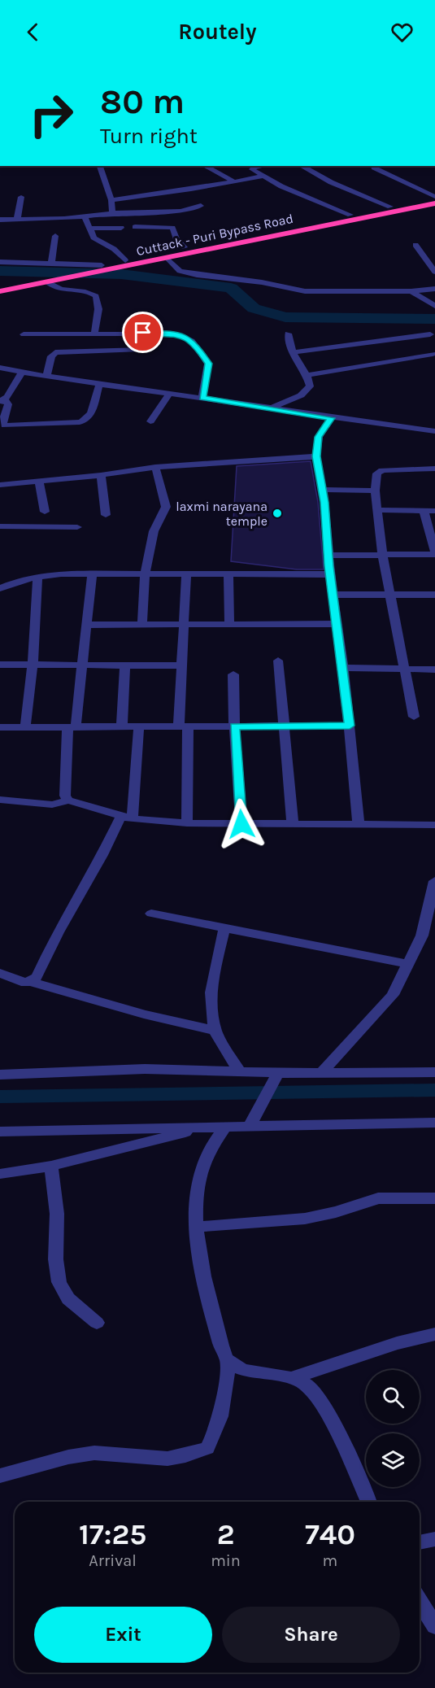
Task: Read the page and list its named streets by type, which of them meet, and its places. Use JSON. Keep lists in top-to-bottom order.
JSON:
{
  "streets": {
    "highway": ["Cuttack - Puri Bypass Road"]
  },
  "places": ["laxmi narayana temple"],
  "page": {
    "header": "Routely",
    "turn": ["80 m", "Turn right"],
    "eta": [
      "17:25",
      "Arrival",
      "2",
      "min",
      "740",
      "m"
    ],
    "buttons": ["Exit", "Share"]
  }
}
